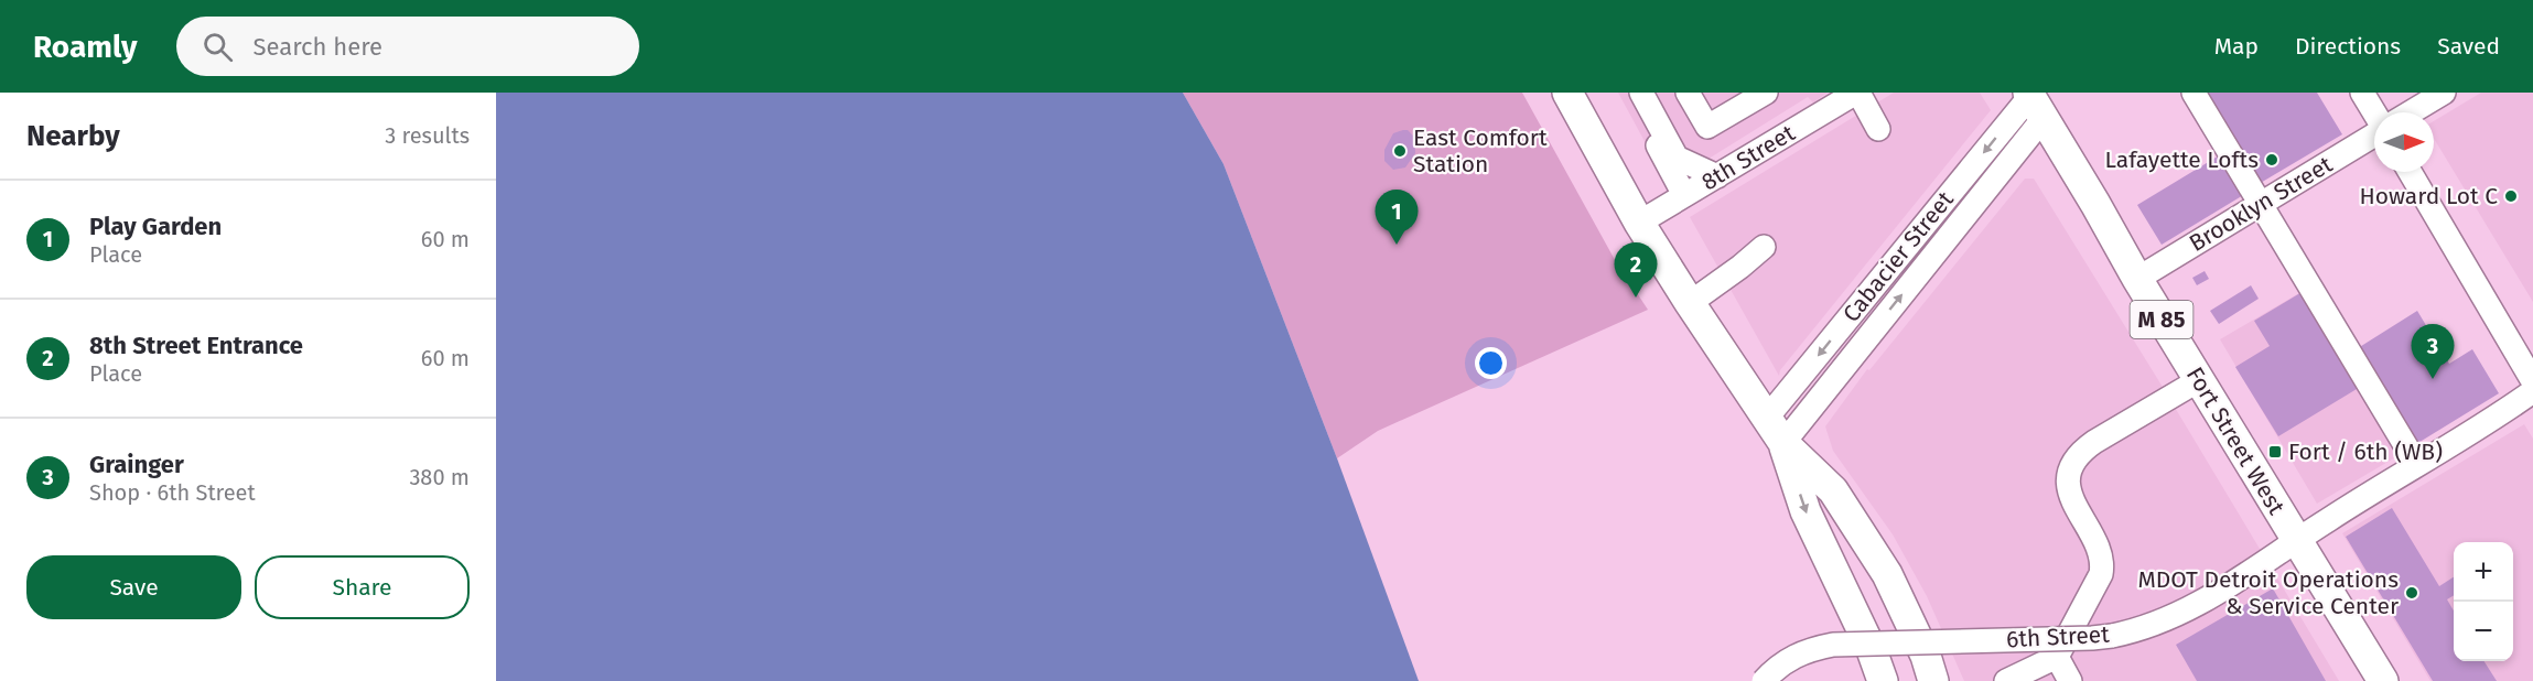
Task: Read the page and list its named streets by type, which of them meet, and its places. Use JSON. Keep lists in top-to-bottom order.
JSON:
{
  "streets": {
    "main road": ["M 85", "Fort Street West"],
    "street": [
      "8th Street",
      "Brooklyn Street",
      "Cabacier Street",
      "6th Street"
    ]
  },
  "crossings": [
    ["Brooklyn Street", "Fort Street West"],
    ["Cabacier Street", "Fort Street West"],
    ["Fort Street West", "6th Street"]
  ],
  "places": {
    "other": [
      "East Comfort Station",
      "Lafayette Lofts",
      "Howard Lot C",
      "MDOT Detroit Operations & Service Center"
    ],
    "transit": ["Fort / 6th (WB)"]
  },
  "north": "right",
  "page": {
    "header": "Roamly",
    "search": "Search here",
    "nav": ["Map", "Directions", "Saved"],
    "heading": ["Nearby", "3 results"],
    "list": [
      {
        "mark": "1",
        "name": "Play Garden",
        "note": "Place",
        "value": "60 m"
      },
      {
        "mark": "2",
        "name": "8th Street Entrance",
        "note": "Place",
        "value": "60 m"
      },
      {
        "mark": "3",
        "name": "Grainger",
        "note": "Shop · 6th Street",
        "value": "380 m"
      }
    ],
    "pins": ["1", "2", "3"],
    "buttons": ["Save", "Share"],
    "map_buttons": ["+", "−"]
  }
}
